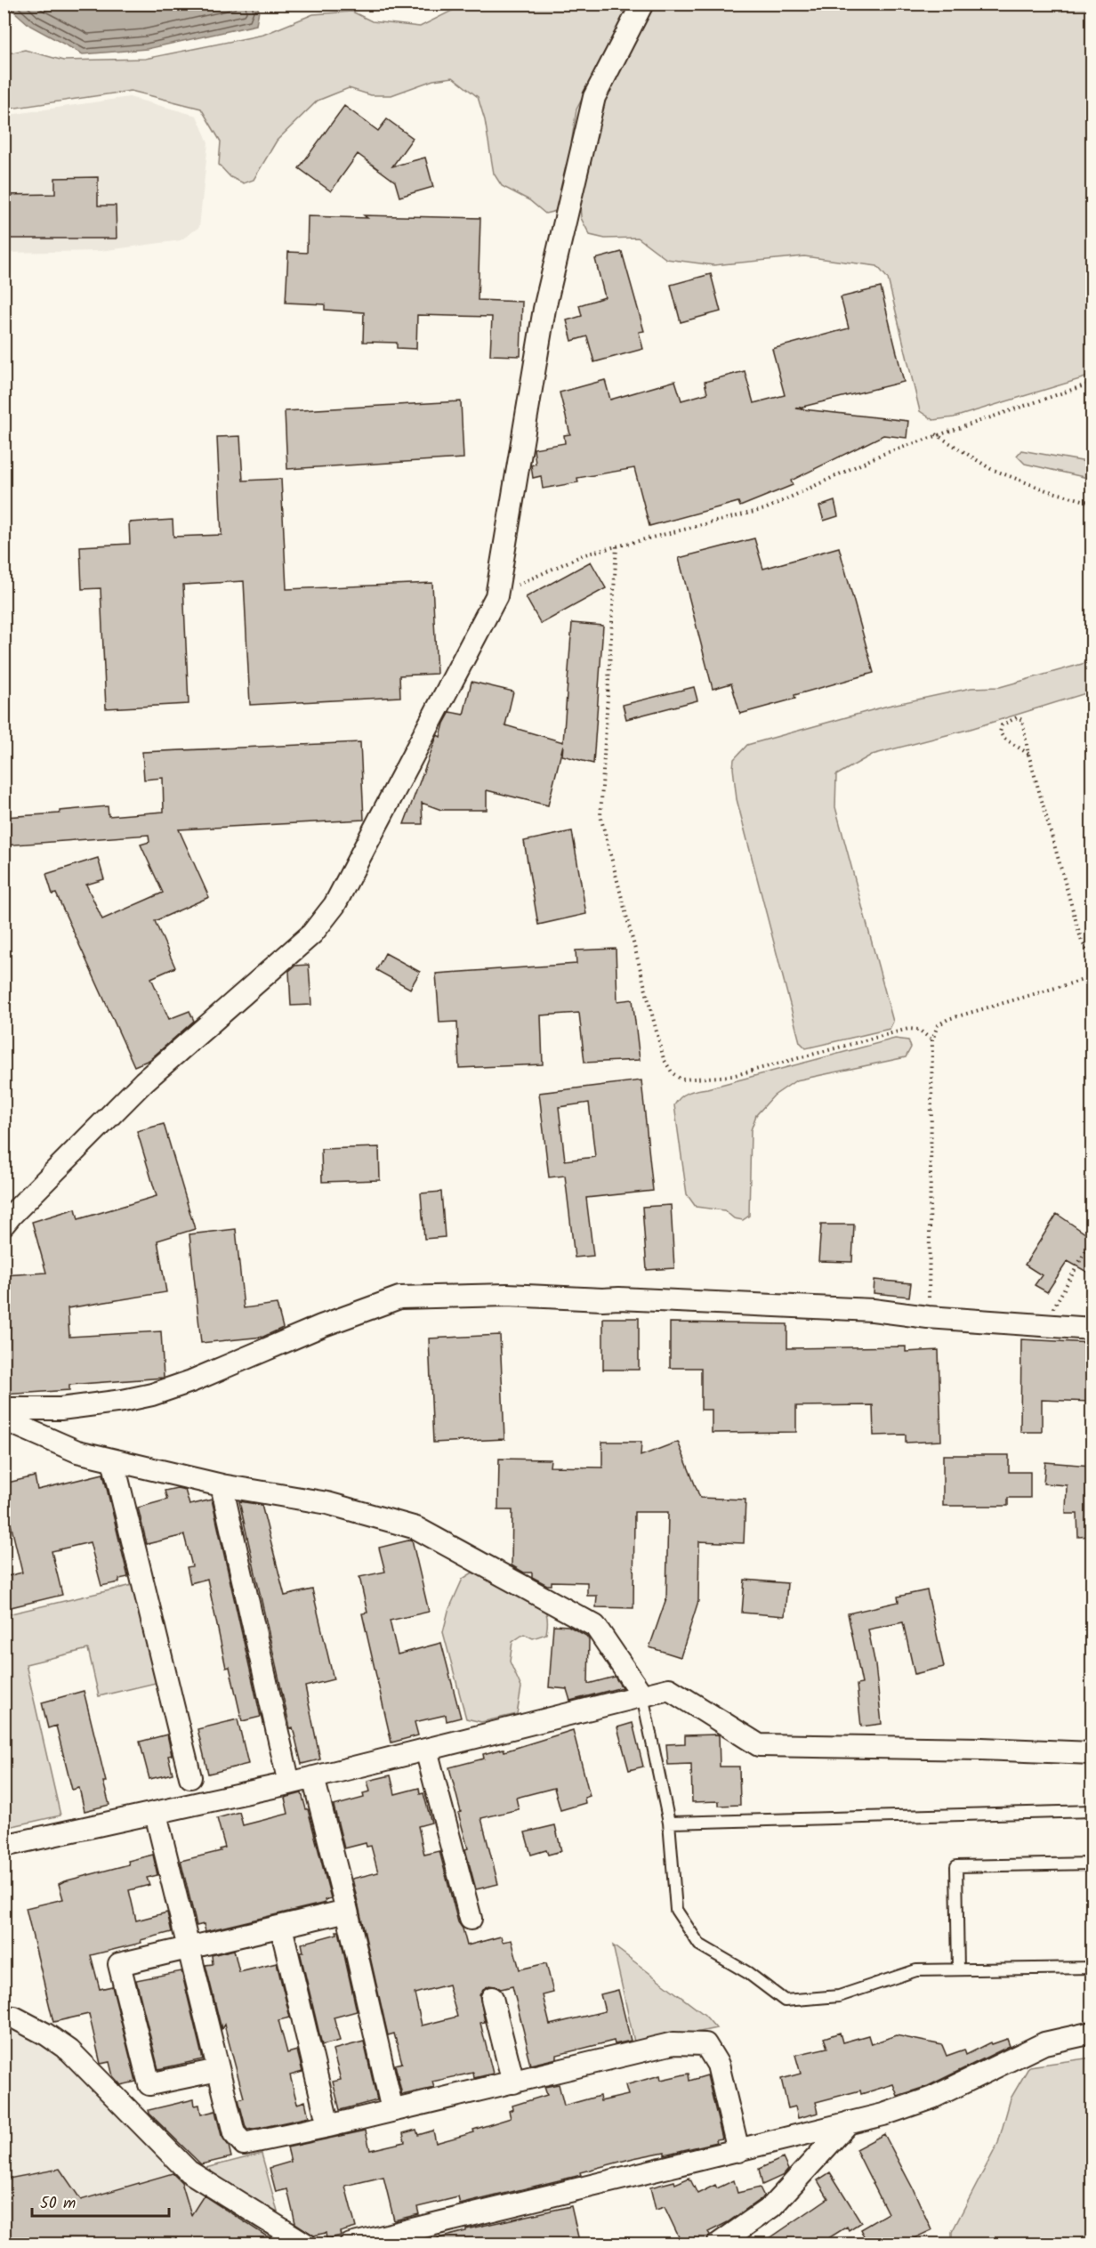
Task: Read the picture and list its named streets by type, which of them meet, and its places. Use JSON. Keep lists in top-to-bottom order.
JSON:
{
  "scale_bar": "50 m"
}
